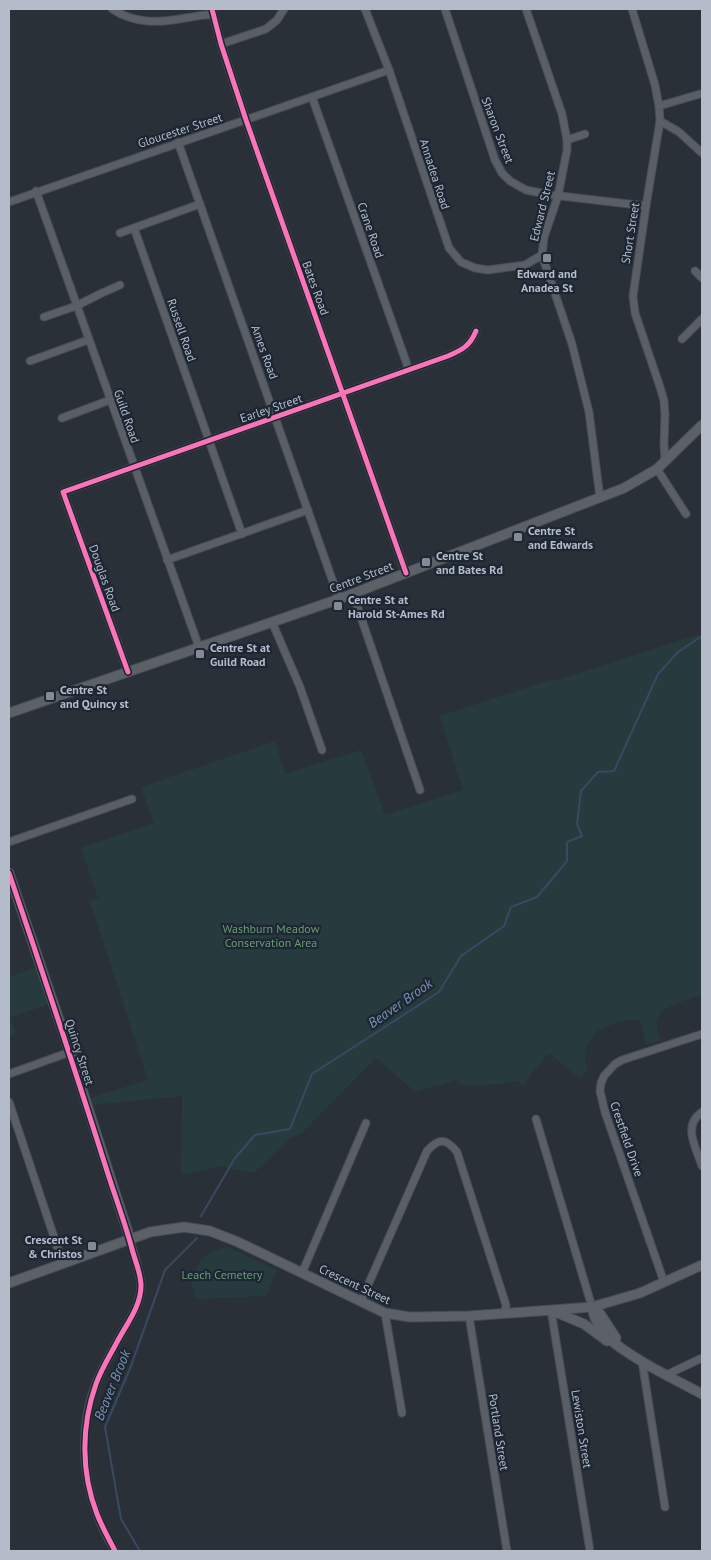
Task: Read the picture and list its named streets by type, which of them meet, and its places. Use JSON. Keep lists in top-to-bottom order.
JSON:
{
  "streets": {
    "main road": ["Centre Street", "Quincy Street", "Crescent Street"],
    "street": [
      "Gloucester Street",
      "Sharon Street",
      "Annadea Road",
      "Edward Street",
      "Crane Road",
      "Short Street",
      "Bates Road",
      "Russell Road",
      "Ames Road",
      "Earley Street",
      "Guild Road",
      "Douglas Road",
      "Crestfield Drive",
      "Lewiston Street",
      "Portland Street"
    ]
  },
  "crossings": [
    ["Gloucester Street", "Annadea Road"],
    ["Gloucester Street", "Crane Road"],
    ["Gloucester Street", "Bates Road"],
    ["Gloucester Street", "Ames Road"],
    ["Gloucester Street", "Guild Road"],
    ["Sharon Street", "Edward Street"],
    ["Sharon Street", "Short Street"],
    ["Annadea Road", "Edward Street"],
    ["Edward Street", "Centre Street"],
    ["Crane Road", "Earley Street"],
    ["Short Street", "Centre Street"],
    ["Bates Road", "Earley Street"],
    ["Bates Road", "Centre Street"],
    ["Russell Road", "Earley Street"],
    ["Ames Road", "Earley Street"],
    ["Ames Road", "Centre Street"],
    ["Earley Street", "Guild Road"],
    ["Earley Street", "Douglas Road"],
    ["Guild Road", "Centre Street"],
    ["Centre Street", "Douglas Road"],
    ["Quincy Street", "Crescent Street"],
    ["Crestfield Drive", "Crescent Street"],
    ["Crescent Street", "Lewiston Street"],
    ["Crescent Street", "Portland Street"]
  ],
  "water": ["Beaver Brook"],
  "parks": ["Washburn Meadow Conservation Area", "Leach Cemetery"],
  "places": {
    "transit": [
      "Edward and Anadea St",
      "Centre St and Edwards",
      "Centre St and Bates Rd",
      "Centre St at Harold St-Ames Rd",
      "Centre St at Guild Road",
      "Centre St and Quincy st",
      "Crescent St & Christos"
    ]
  }
}
